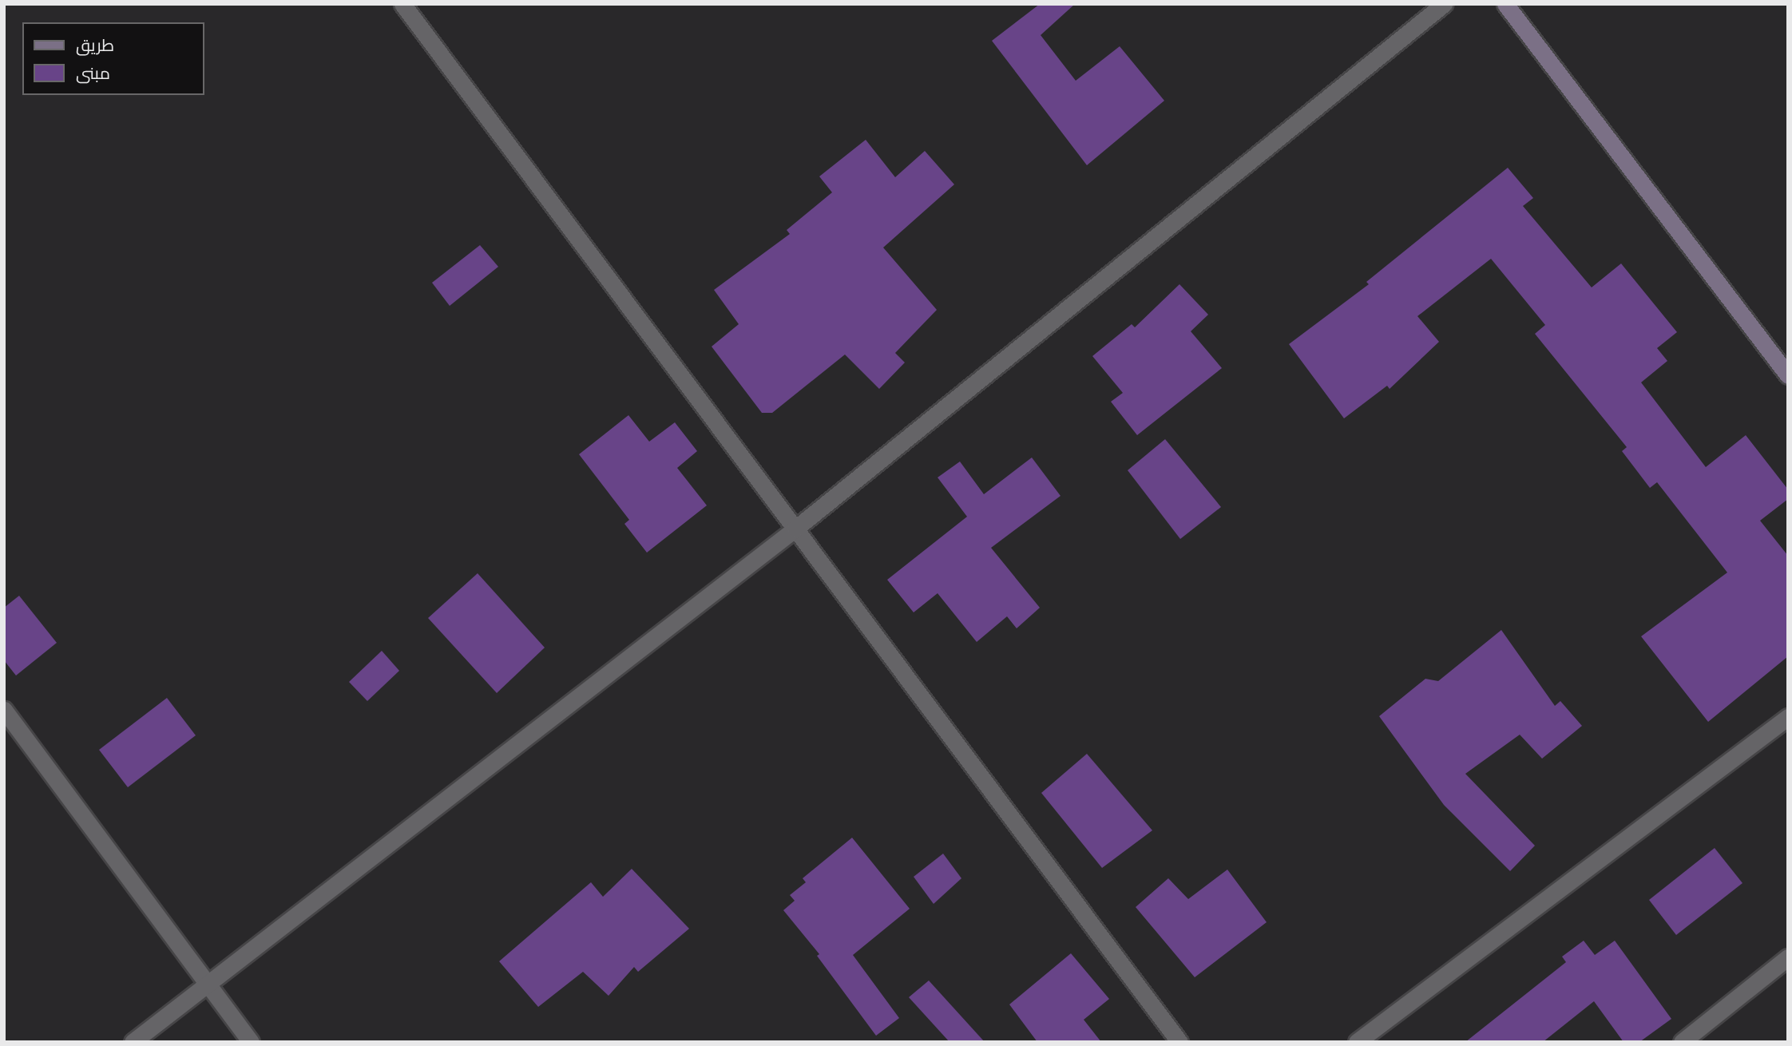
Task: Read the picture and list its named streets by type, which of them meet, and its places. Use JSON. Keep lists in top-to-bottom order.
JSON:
{
  "legend": ["طريق", "مبنى"]
}
